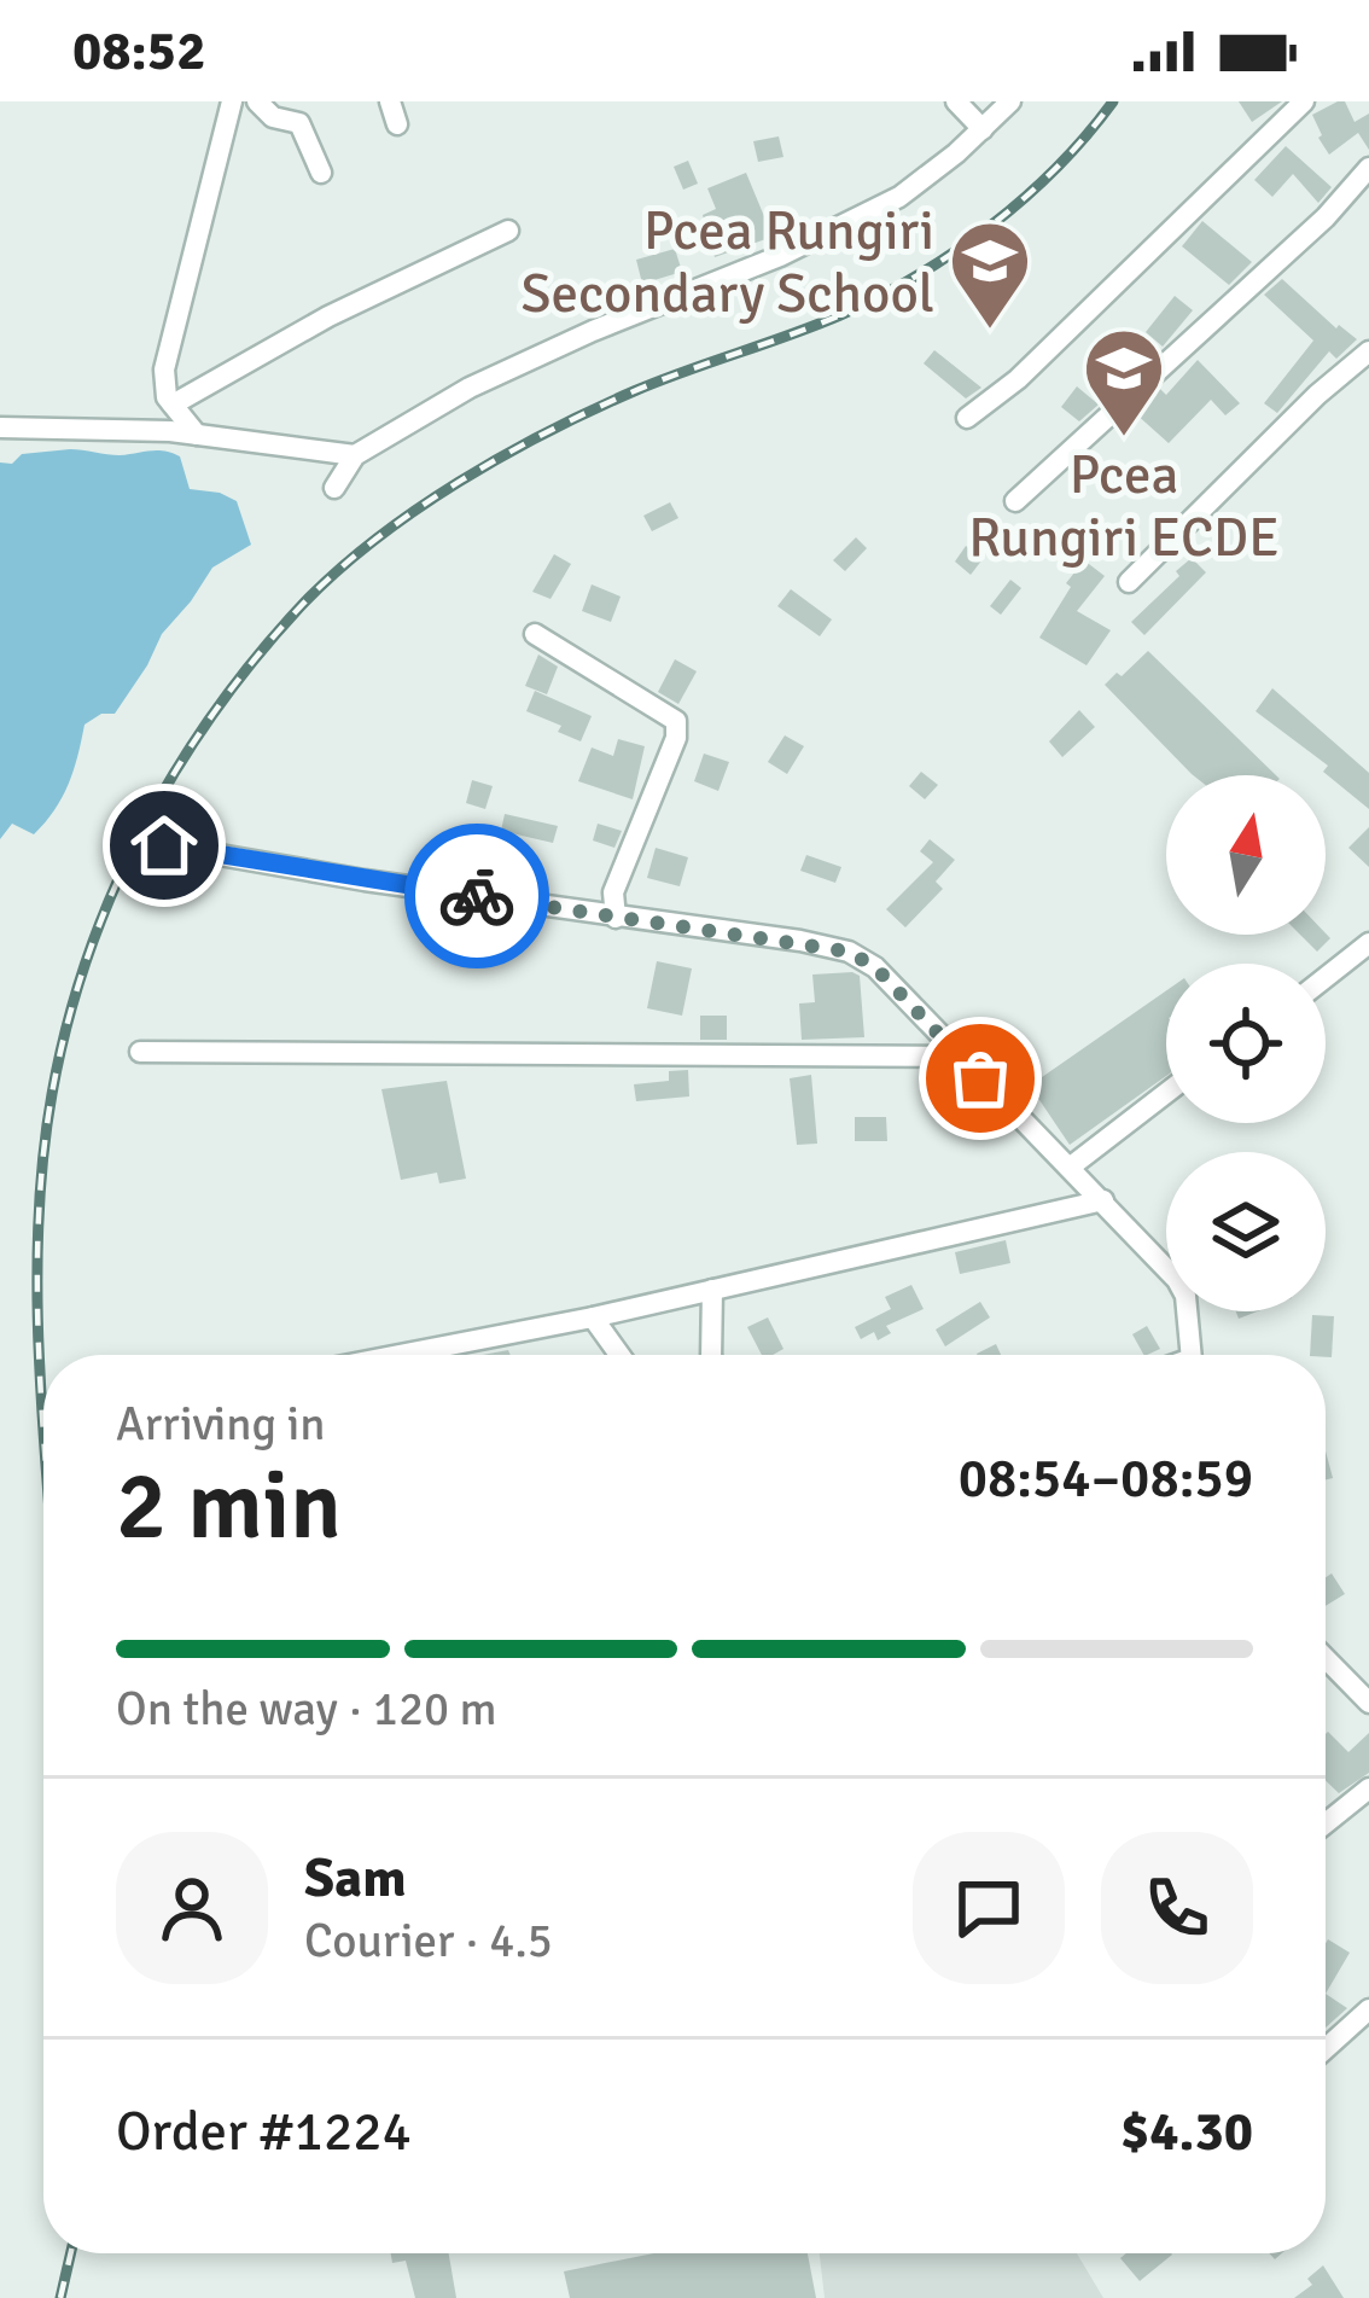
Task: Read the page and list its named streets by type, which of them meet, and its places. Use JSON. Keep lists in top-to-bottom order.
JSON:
{
  "places": {
    "school or university": ["Pcea Rungiri Secondary School", "Pcea Rungiri ECDE"]
  },
  "north": "top",
  "page": {
    "status": "08:52",
    "heading": ["2 min", "Arriving in", "08:54–08:59"],
    "panel": [
      "Sam",
      "Courier · 4.5",
      "Order #1224",
      "$4.30"
    ],
    "bar": "On the way · 120 m"
  }
}
